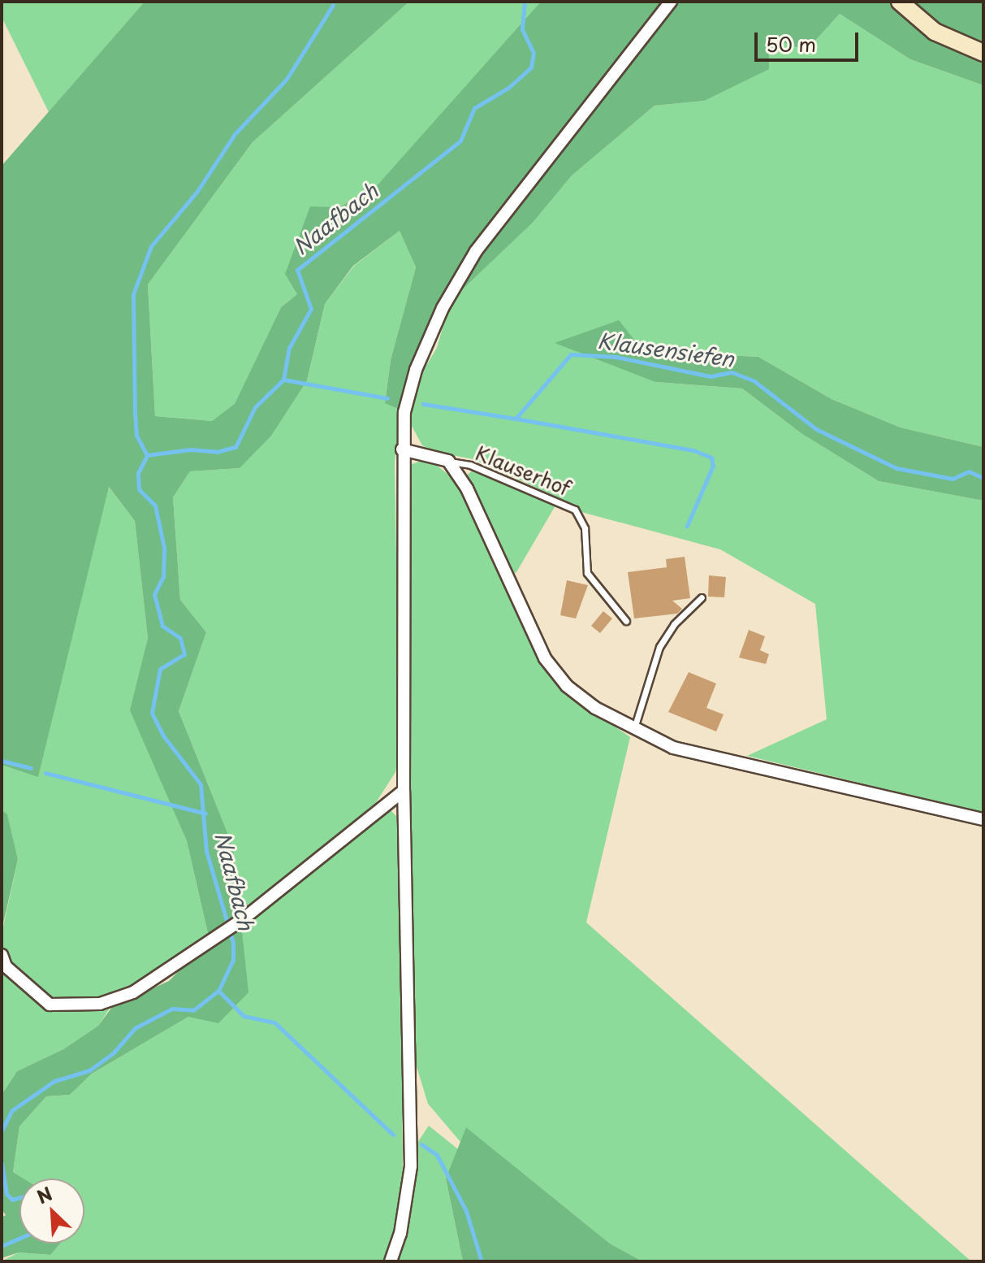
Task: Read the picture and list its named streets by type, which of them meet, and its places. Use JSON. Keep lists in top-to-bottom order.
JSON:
{
  "streets": {
    "lane": ["Klauserhof"]
  },
  "water": ["Naafbach", "Klausensiefen"],
  "scale_bar": "50 m",
  "north": "top left"
}
